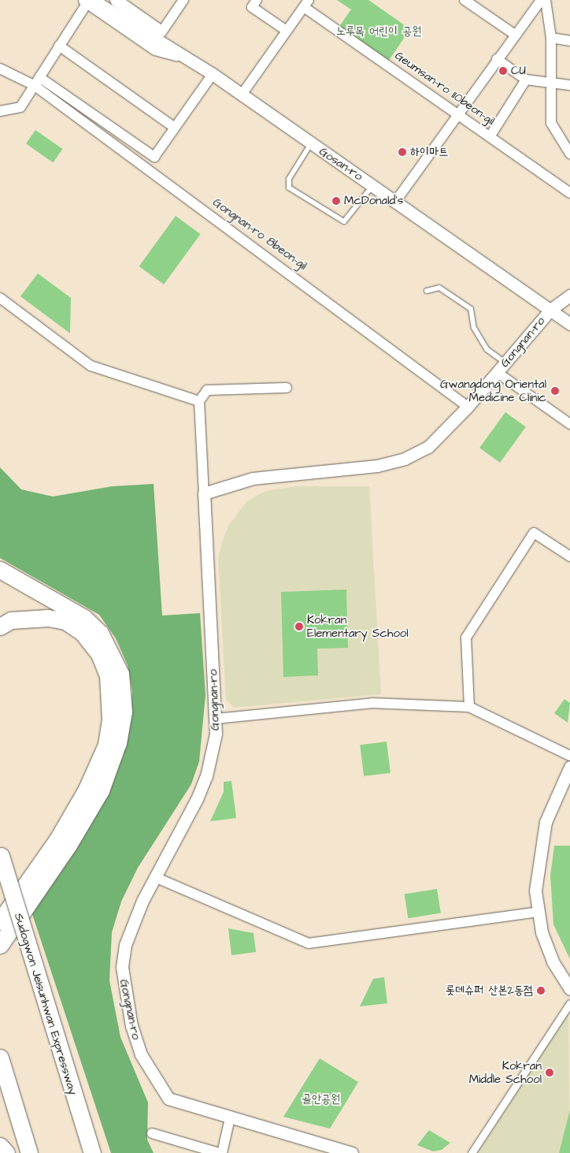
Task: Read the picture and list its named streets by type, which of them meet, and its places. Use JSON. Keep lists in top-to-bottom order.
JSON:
{
  "streets": {
    "highway": ["Sudogwon Je1sunhwan Expressway"],
    "street": [
      "Geumsan-ro 110beon-gil",
      "Gosan-ro",
      "Gongnan-ro 8beon-gil",
      "Gongnan-ro"
    ]
  },
  "crossings": [
    ["Gosan-ro", "Gongnan-ro"],
    ["Gongnan-ro 8beon-gil", "Gongnan-ro"]
  ],
  "parks": ["노루목 어린이 공원", "골안공원"],
  "places": [
    "CU",
    "하이마트",
    "McDonald's",
    "Gwangdong Oriental Medicine Clinic",
    "Kokran Elementary School",
    "롯데슈퍼 산본2동점",
    "Kokran Middle School"
  ]
}
